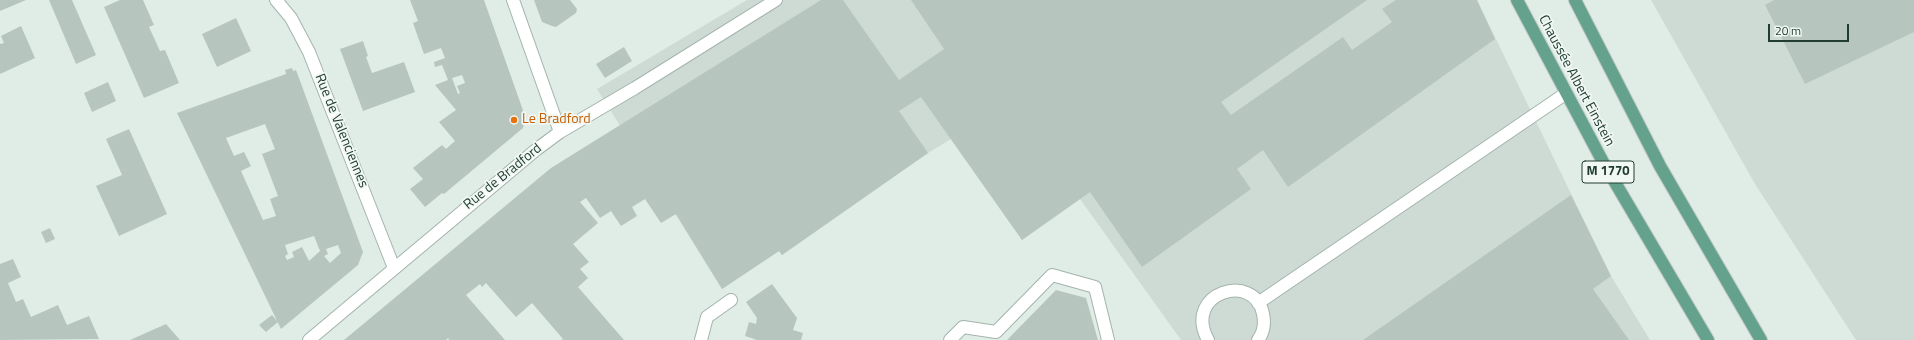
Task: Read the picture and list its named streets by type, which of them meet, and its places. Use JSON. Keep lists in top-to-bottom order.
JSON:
{
  "streets": {
    "main road": ["Chaussée Albert Einstein", "M 1770"],
    "street": ["Rue de Valenciennes", "Rue de Bradford"]
  },
  "crossings": [
    ["Rue de Valenciennes", "Rue de Bradford"]
  ],
  "places": ["Le Bradford"],
  "scale_bar": "20 m"
}
